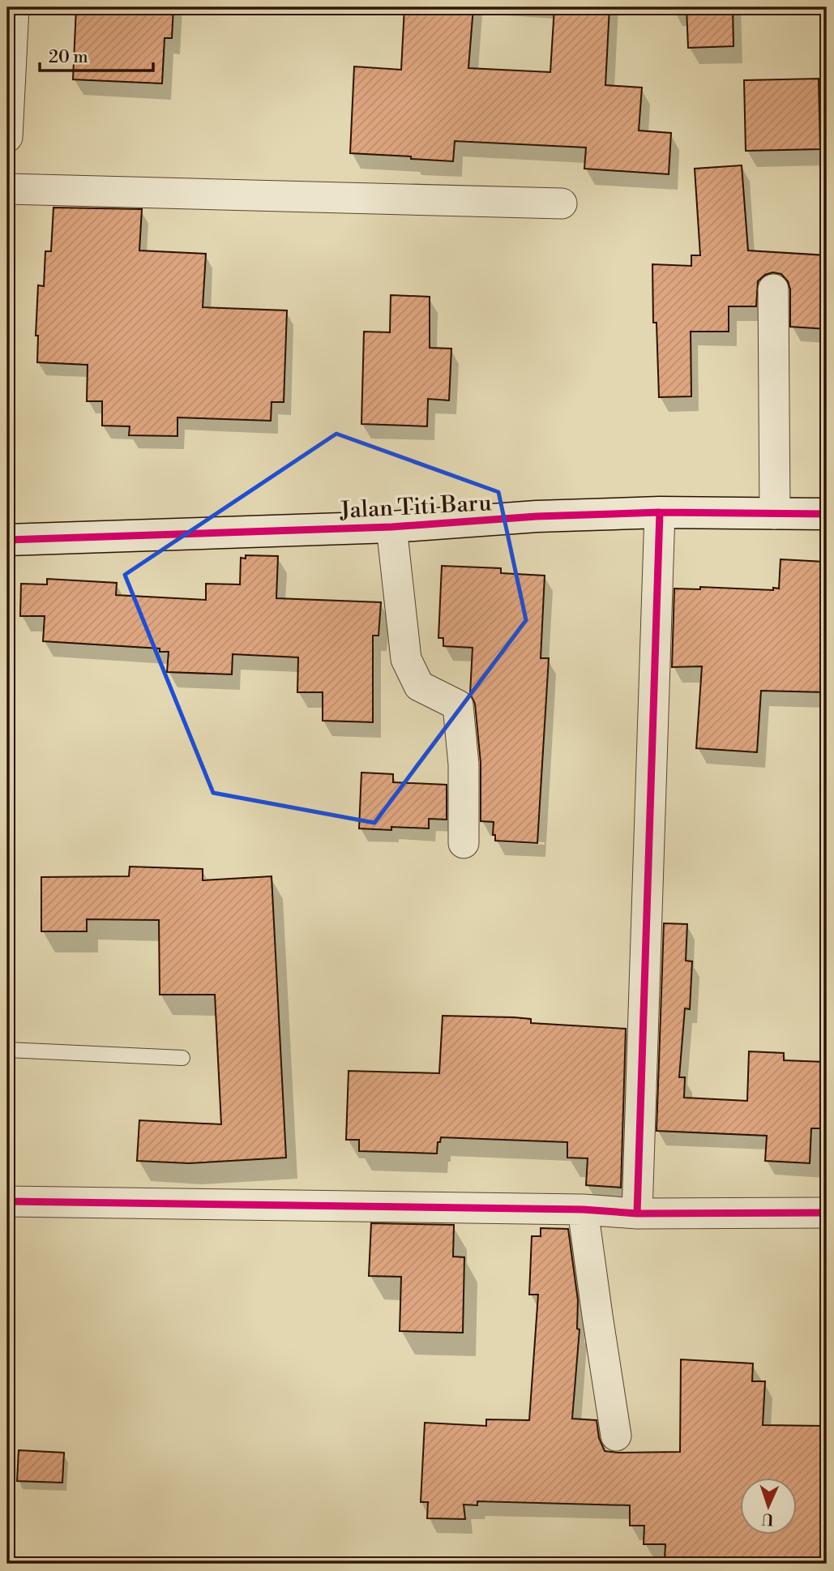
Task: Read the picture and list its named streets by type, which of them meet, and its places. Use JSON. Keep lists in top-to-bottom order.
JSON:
{
  "streets": {
    "street": ["Jalan Titi Baru"]
  },
  "scale_bar": "20 m",
  "north": "bottom"
}
